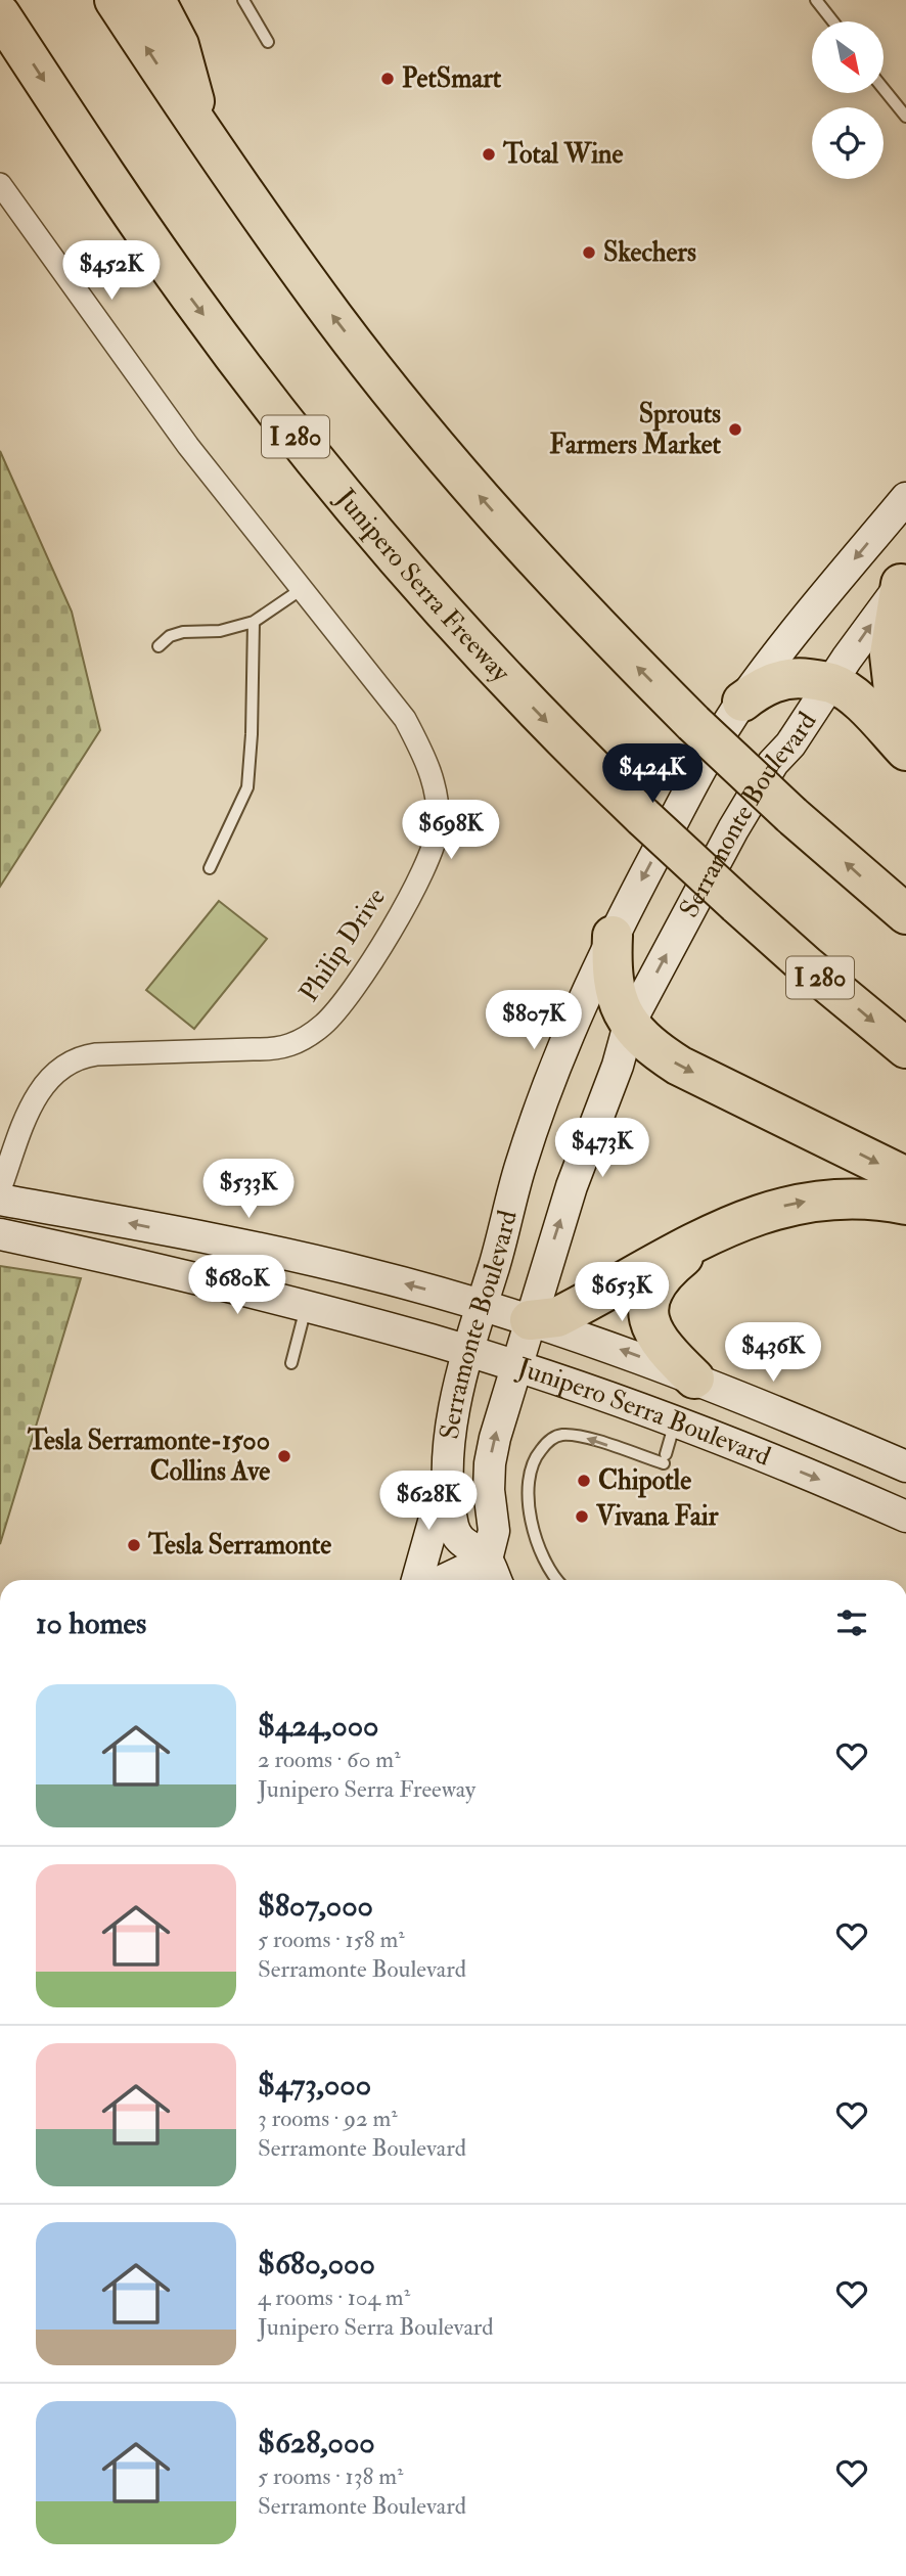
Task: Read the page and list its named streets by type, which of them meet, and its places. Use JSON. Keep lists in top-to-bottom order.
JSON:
{
  "streets": {
    "highway": ["I 280", "Junipero Serra Freeway"],
    "main road": ["Serramonte Boulevard", "Junipero Serra Boulevard"],
    "street": ["Philip Drive"]
  },
  "crossings": [
    ["Serramonte Boulevard", "Junipero Serra Boulevard"]
  ],
  "places": [
    "PetSmart",
    "Total Wine",
    "Skechers",
    "Sprouts Farmers Market",
    "Tesla Serramonte-1500 Collins Ave",
    "Chipotle",
    "Vivana Fair",
    "Tesla Serramonte"
  ],
  "north": "bottom right",
  "page": {
    "price": [
      "$452K",
      "$424K",
      "$698K",
      "$807K",
      "$473K",
      "$533K",
      "$680K",
      "$653K",
      "$436K",
      "$628K"
    ],
    "heading": "10 homes",
    "list": [
      {
        "name": "$424,000",
        "note": "2 rooms · 60 m² · Junipero Serra Freeway"
      },
      {
        "name": "$807,000",
        "note": "5 rooms · 158 m² · Serramonte Boulevard"
      },
      {
        "name": "$473,000",
        "note": "3 rooms · 92 m² · Serramonte Boulevard"
      },
      {
        "name": "$680,000",
        "note": "4 rooms · 104 m² · Junipero Serra Boulevard"
      },
      {
        "name": "$628,000",
        "note": "5 rooms · 138 m² · Serramonte Boulevard"
      }
    ]
  }
}
